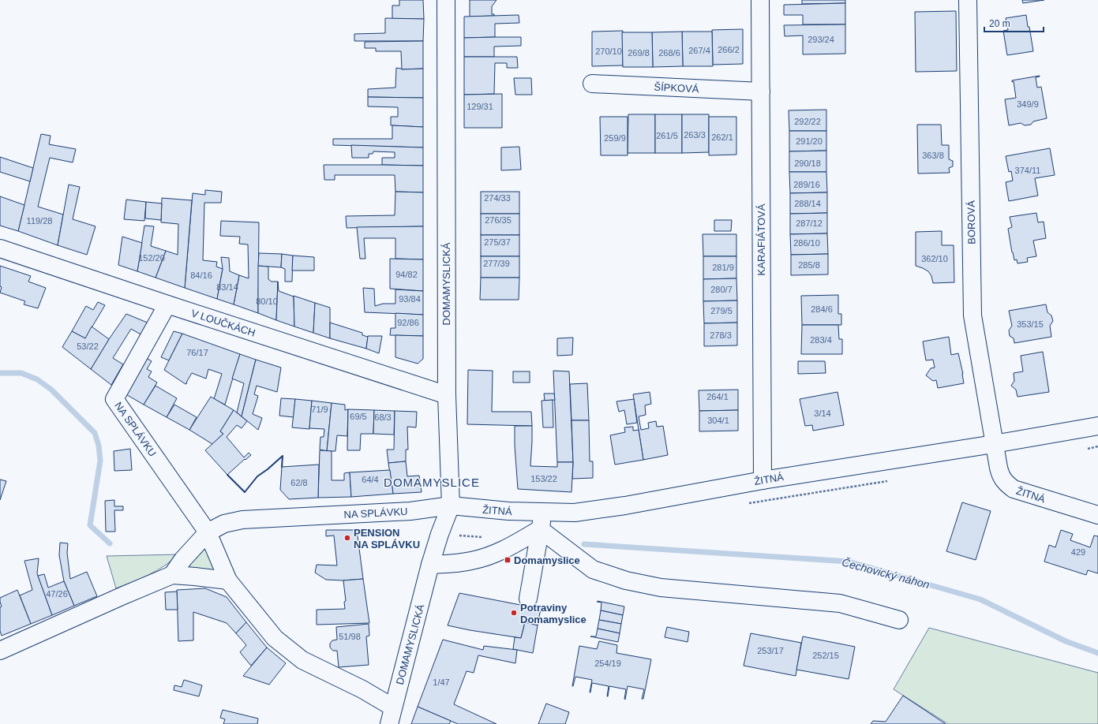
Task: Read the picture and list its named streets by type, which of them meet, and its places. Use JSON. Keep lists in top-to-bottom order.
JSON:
{
  "streets": {
    "street": [
      "ŠÍPKOVÁ",
      "BOROVÁ",
      "KARAFIÁTOVÁ",
      "DOMAMYSLICKÁ",
      "V LOUČKÁCH",
      "NA SPLÁVKU",
      "ŽITNÁ"
    ]
  },
  "crossings": [
    ["ŠÍPKOVÁ", "KARAFIÁTOVÁ"],
    ["BOROVÁ", "ŽITNÁ"],
    ["KARAFIÁTOVÁ", "ŽITNÁ"],
    ["DOMAMYSLICKÁ", "V LOUČKÁCH"],
    ["DOMAMYSLICKÁ", "NA SPLÁVKU"],
    ["DOMAMYSLICKÁ", "ŽITNÁ"],
    ["V LOUČKÁCH", "NA SPLÁVKU"],
    ["NA SPLÁVKU", "ŽITNÁ"]
  ],
  "districts": ["DOMAMYSLICE"],
  "water": ["Čechovický náhon"],
  "places": {
    "other": ["PENSION NA SPLÁVKU", "Potraviny Domamyslice"],
    "transit": ["Domamyslice"]
  },
  "house_numbers": [
    "293/24",
    "266/2",
    "267/4",
    "270/10",
    "269/8",
    "268/6",
    "349/9",
    "129/31",
    "292/22",
    "263/3",
    "261/5",
    "262/1",
    "259/9",
    "291/20",
    "363/8",
    "290/18",
    "374/11",
    "289/16",
    "274/33",
    "288/14",
    "276/35",
    "119/28",
    "287/12",
    "275/37",
    "286/10",
    "152/20",
    "362/10",
    "277/39",
    "285/8",
    "281/9",
    "94/82",
    "84/16",
    "83/14",
    "280/7",
    "93/84",
    "80/10",
    "284/6",
    "279/5",
    "92/86",
    "353/15",
    "278/3",
    "283/4",
    "53/22",
    "76/17",
    "264/1",
    "71/9",
    "3/14",
    "69/5",
    "68/3",
    "304/1",
    "153/22",
    "64/4",
    "62/8",
    "429",
    "47/26",
    "51/98",
    "253/17",
    "252/15",
    "254/19",
    "1/47"
  ],
  "scale_bar": "20 m"
}
